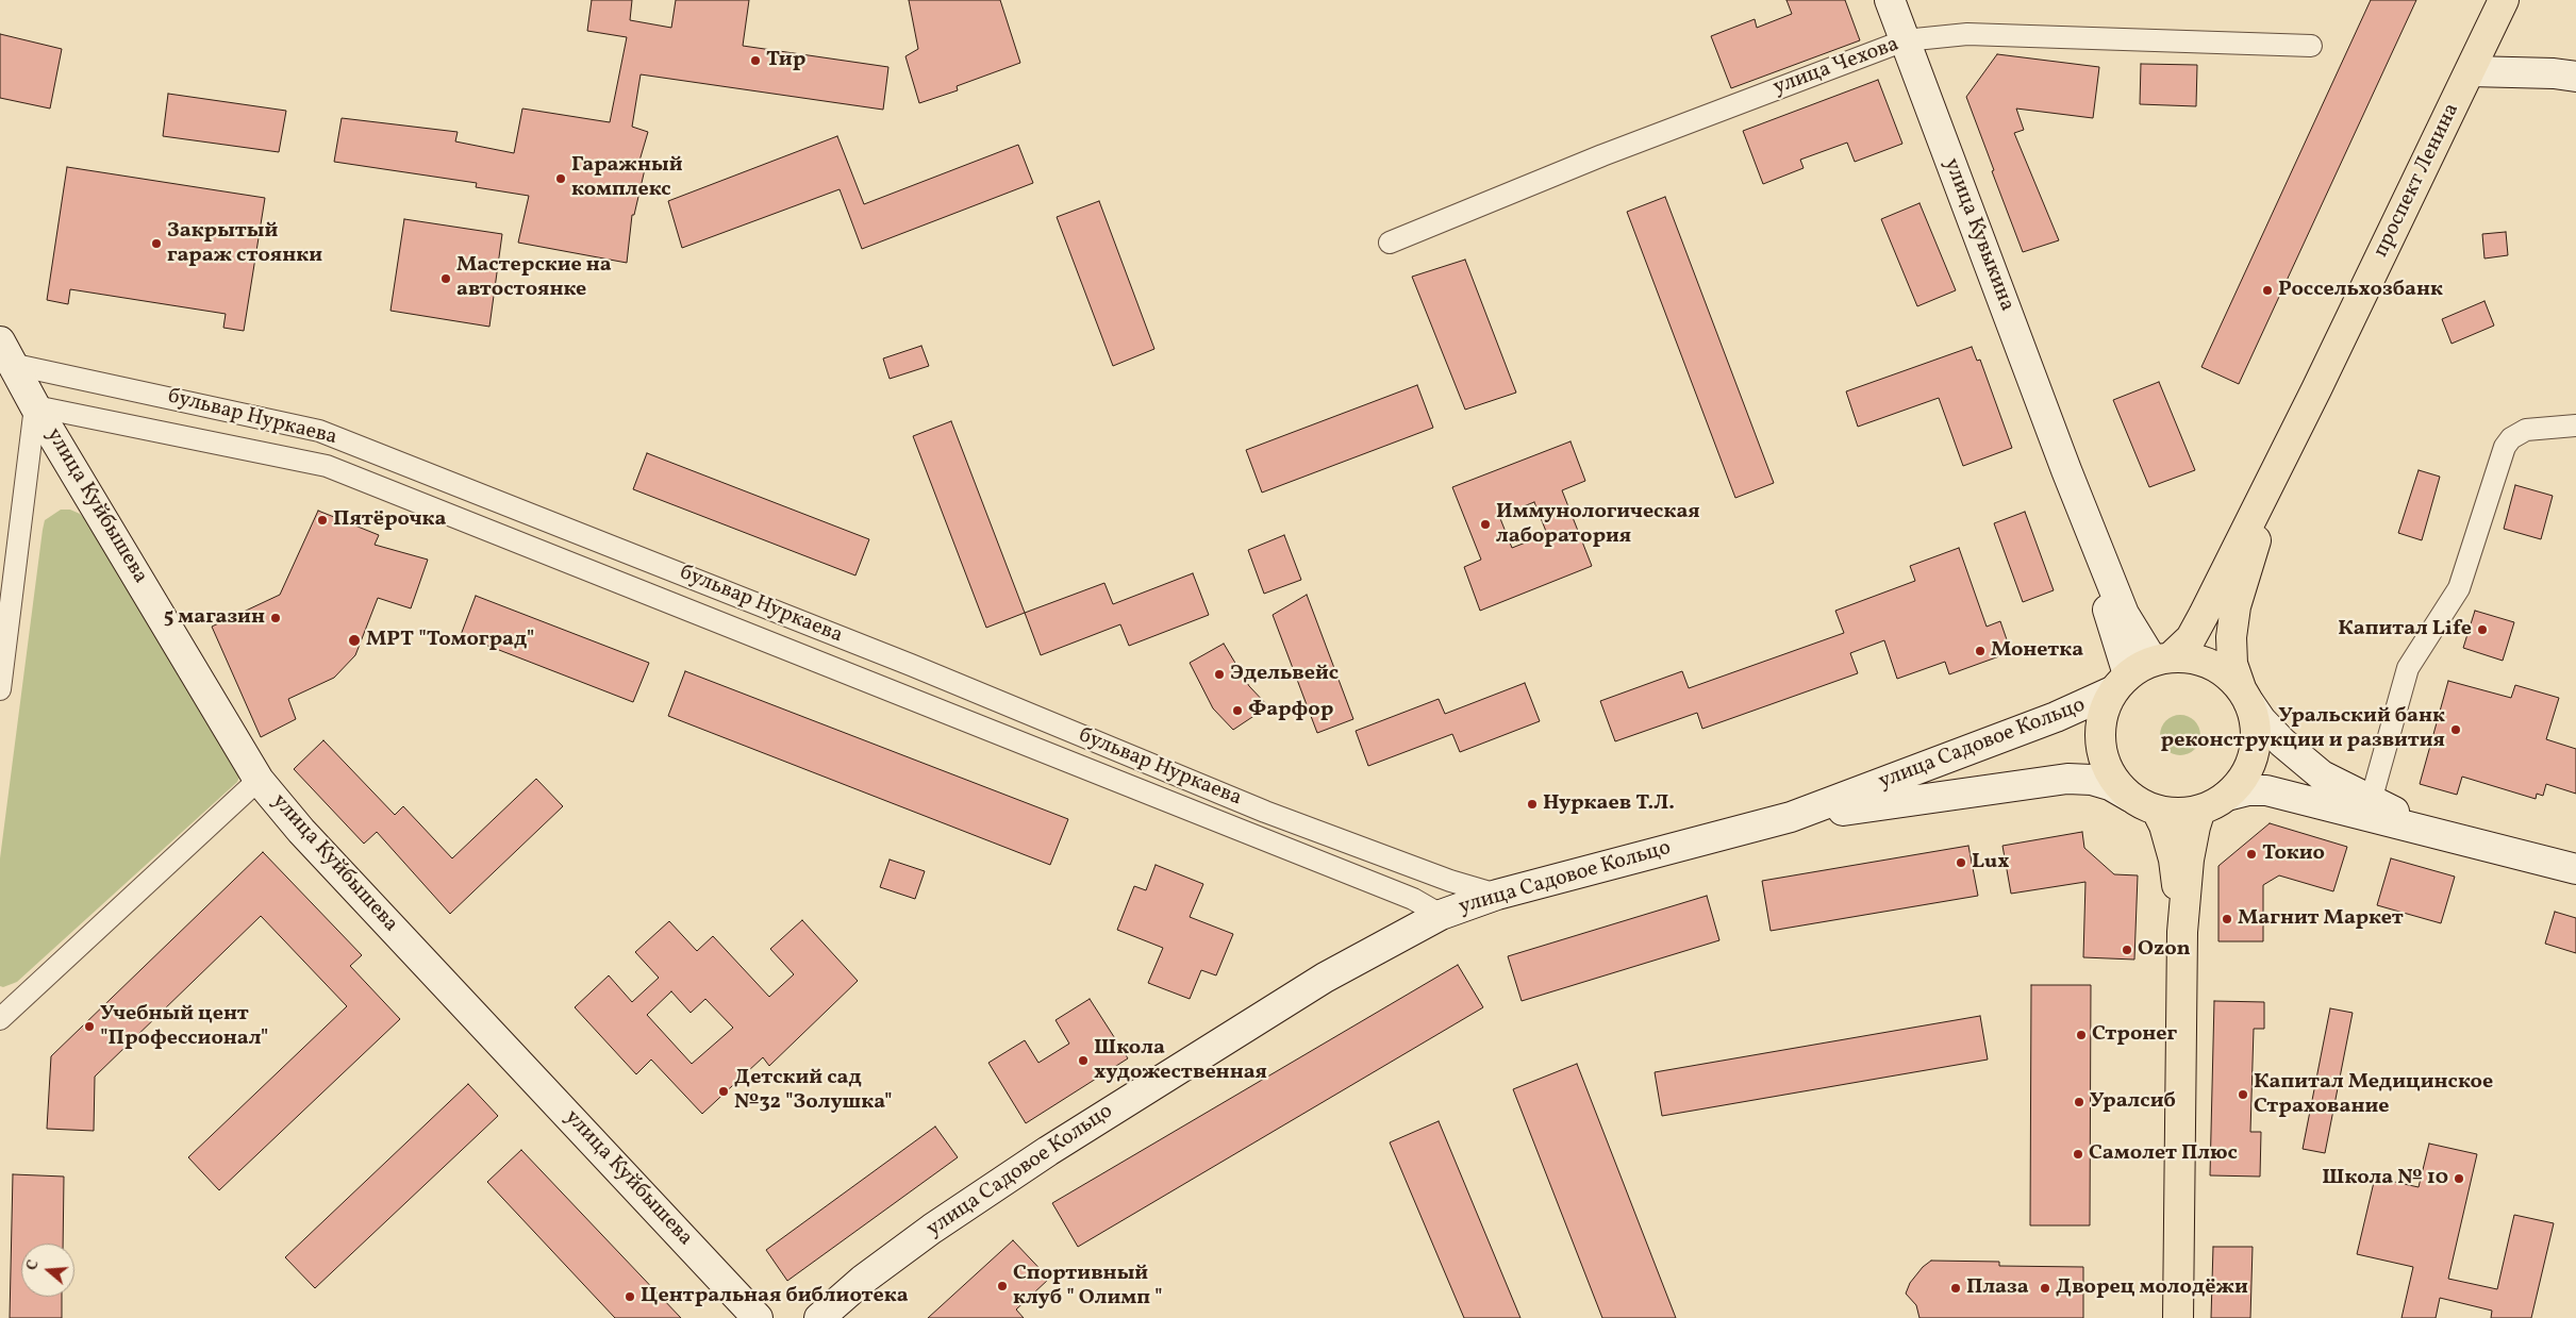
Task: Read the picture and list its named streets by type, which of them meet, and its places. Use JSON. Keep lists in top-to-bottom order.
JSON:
{
  "streets": {
    "main road": [
      "проспект Ленина",
      "улица Кувыкина",
      "улица Куйбышева",
      "улица Садовое Кольцо"
    ],
    "street": ["улица Чехова", "бульвар Нуркаева"]
  },
  "crossings": [
    ["улица Чехова", "улица Кувыкина"],
    ["проспект Ленина", "улица Кувыкина"],
    ["проспект Ленина", "улица Садовое Кольцо"],
    ["улица Кувыкина", "улица Садовое Кольцо"],
    ["бульвар Нуркаева", "улица Куйбышева"],
    ["бульвар Нуркаева", "улица Садовое Кольцо"]
  ],
  "places": [
    "Тир",
    "Гаражный комплекс",
    "Закрытый гараж стоянки",
    "Мастерские на автостоянке",
    "Россельхозбанк",
    "Пятёрочка",
    "Иммунологическая лаборатория",
    "5 магазин",
    "Капитал Life",
    "МРТ \"Томоград\"",
    "Монетка",
    "Эдельвейс",
    "Фарфор",
    "Уральский банк реконструкции и развития",
    "Нуркаев Т.Л.",
    "Токио",
    "Lux",
    "Магнит Маркет",
    "Ozon",
    "Учебный цент \"Профессионал\"",
    "Стронег",
    "Школа художественная",
    "Детский сад №32 \"Золушка\"",
    "Капитал Медицинское Страхование",
    "Уралсиб",
    "Самолет Плюс",
    "Школа № 10",
    "Спортивный клуб \" Олимп \"",
    "Плаза",
    "Дворец молодёжи",
    "Центральная библиотека"
  ],
  "north": "left"
}
